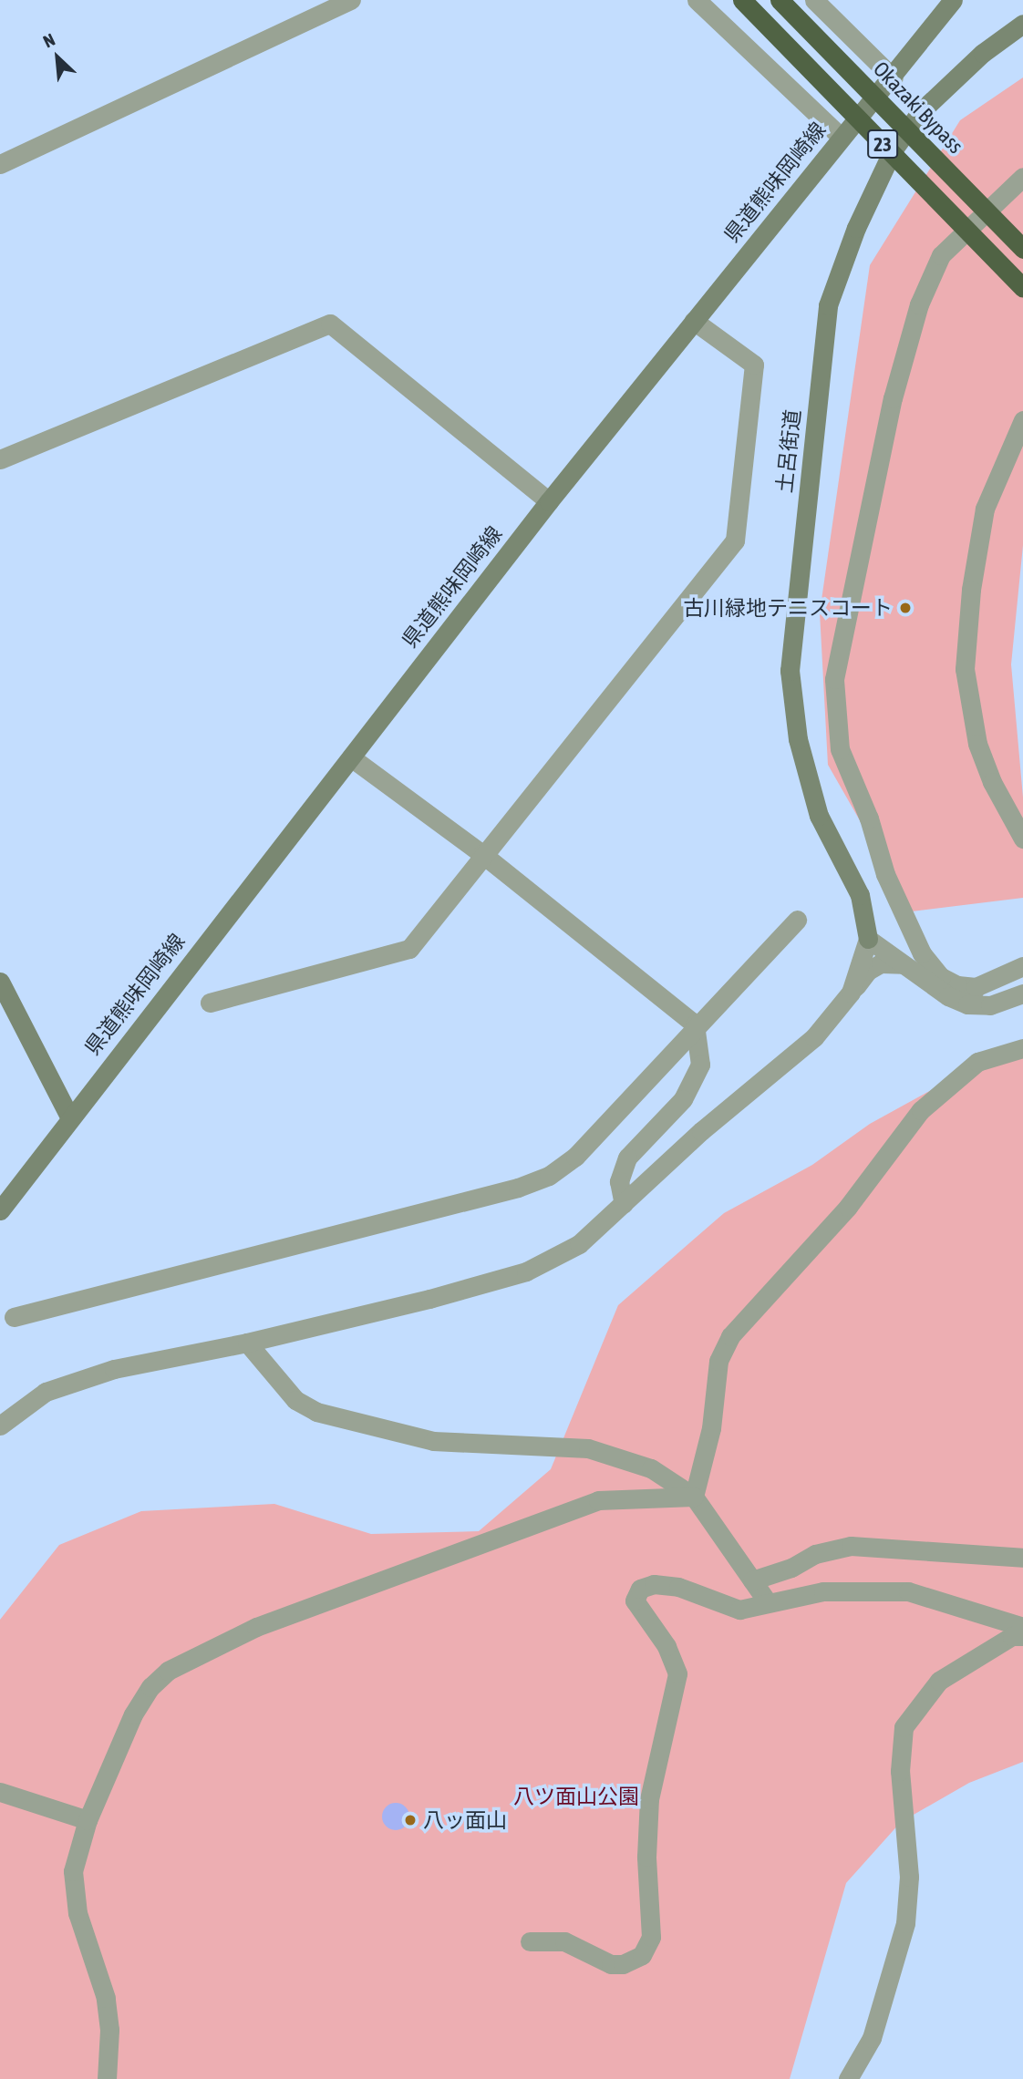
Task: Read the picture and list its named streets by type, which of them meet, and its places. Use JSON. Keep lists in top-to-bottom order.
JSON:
{
  "streets": {
    "highway": ["Okazaki Bypass", "23"],
    "main road": ["県道熊味岡崎線", "土呂街道"]
  },
  "parks": ["八ツ面山公園"],
  "places": ["古川緑地テニスコート", "八ッ面山"],
  "north": "top left"
}
